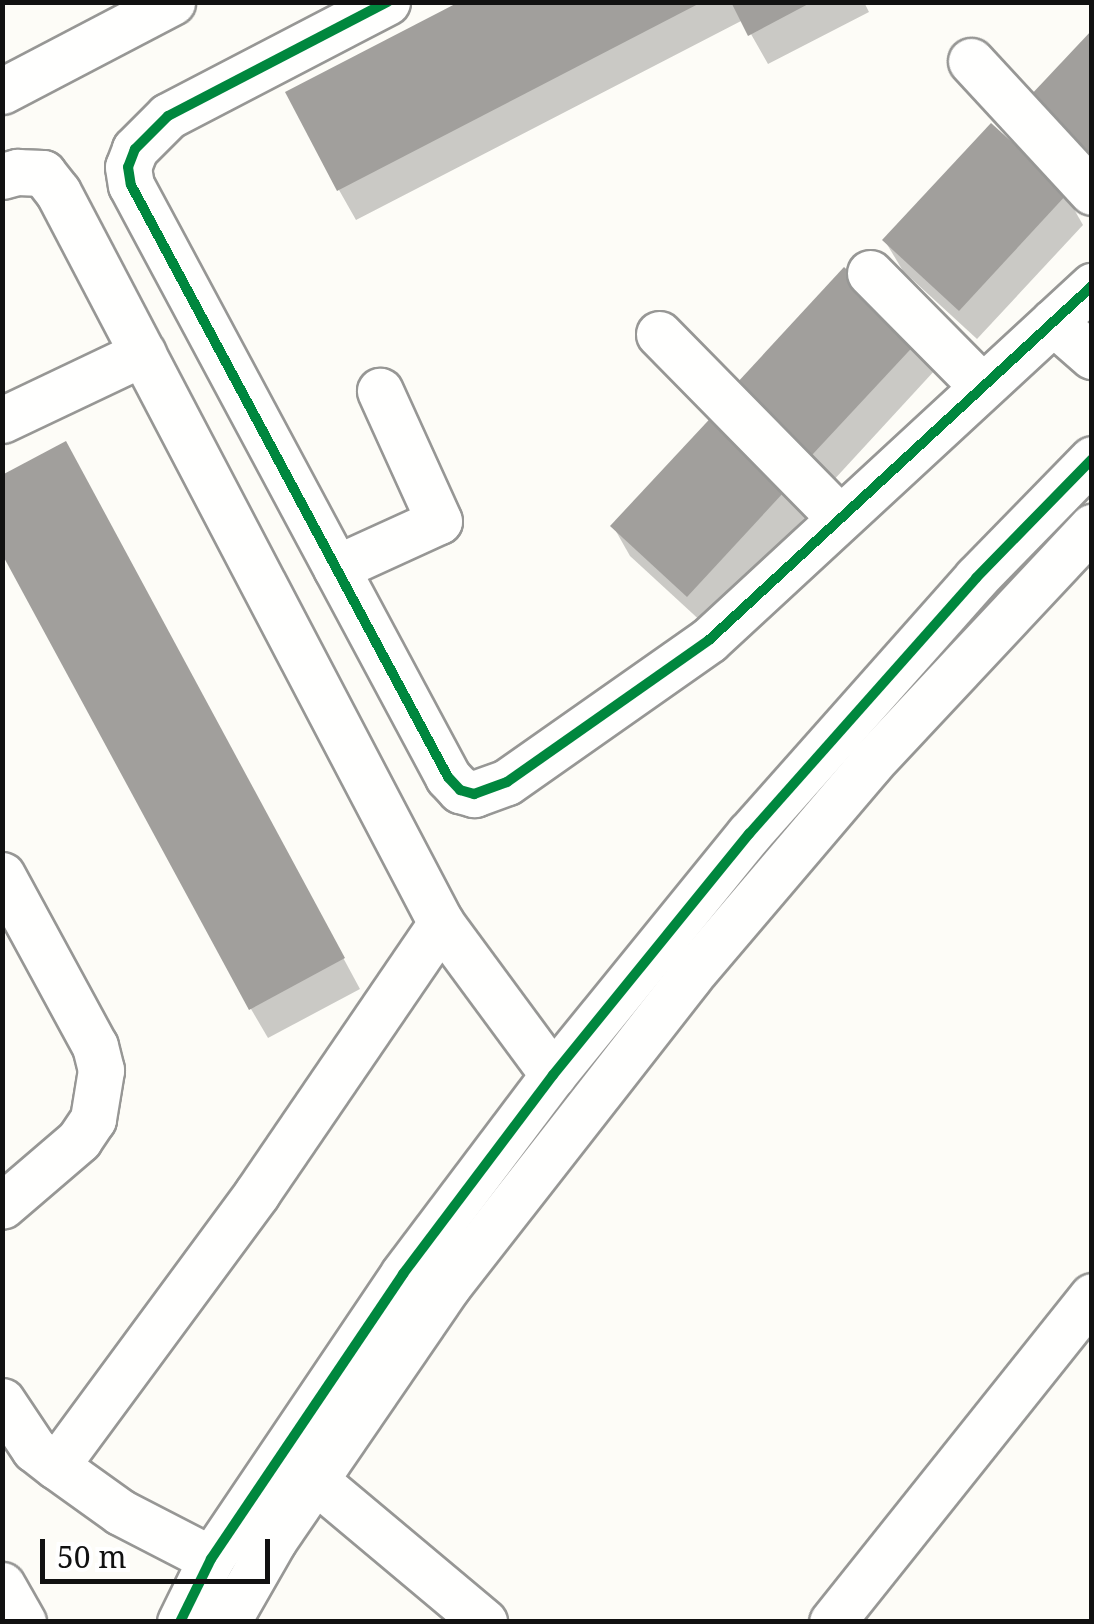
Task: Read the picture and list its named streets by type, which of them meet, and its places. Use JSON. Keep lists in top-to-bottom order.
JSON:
{
  "scale_bar": "50 m"
}
